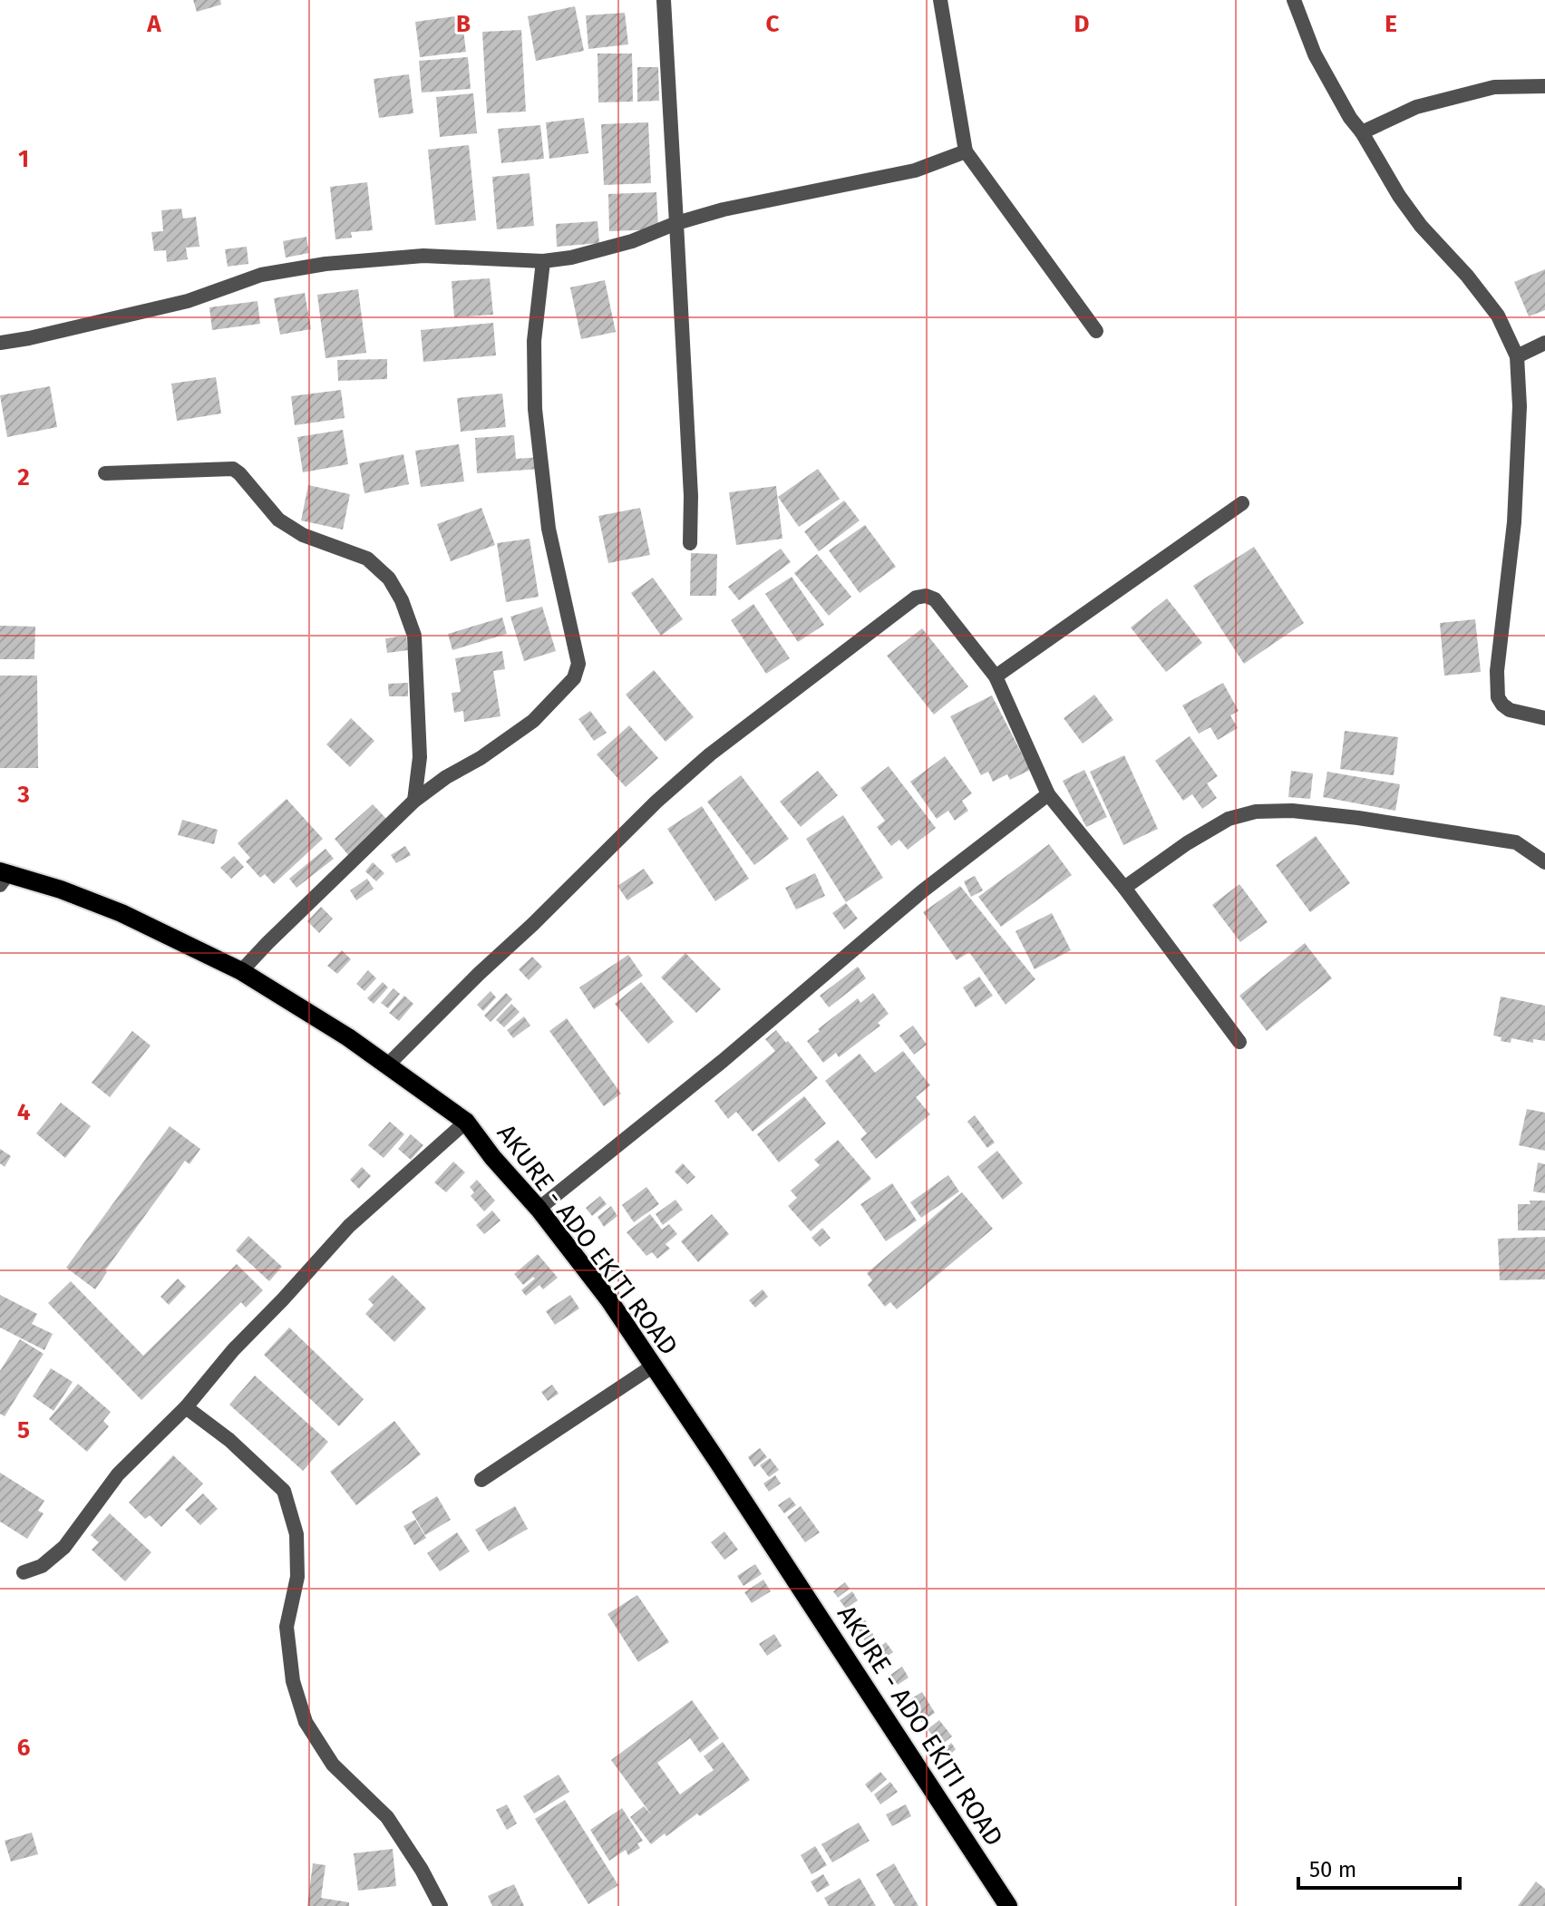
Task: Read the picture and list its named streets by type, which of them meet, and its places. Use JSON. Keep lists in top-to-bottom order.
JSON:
{
  "streets": {
    "main road": ["AKURE - ADO EKITI ROAD"]
  },
  "scale_bar": "50 m",
  "grid": {
    "columns": [
      "A",
      "B",
      "C",
      "D",
      "E"
    ],
    "rows": [
      "1",
      "2",
      "3",
      "4",
      "5",
      "6"
    ]
  }
}
